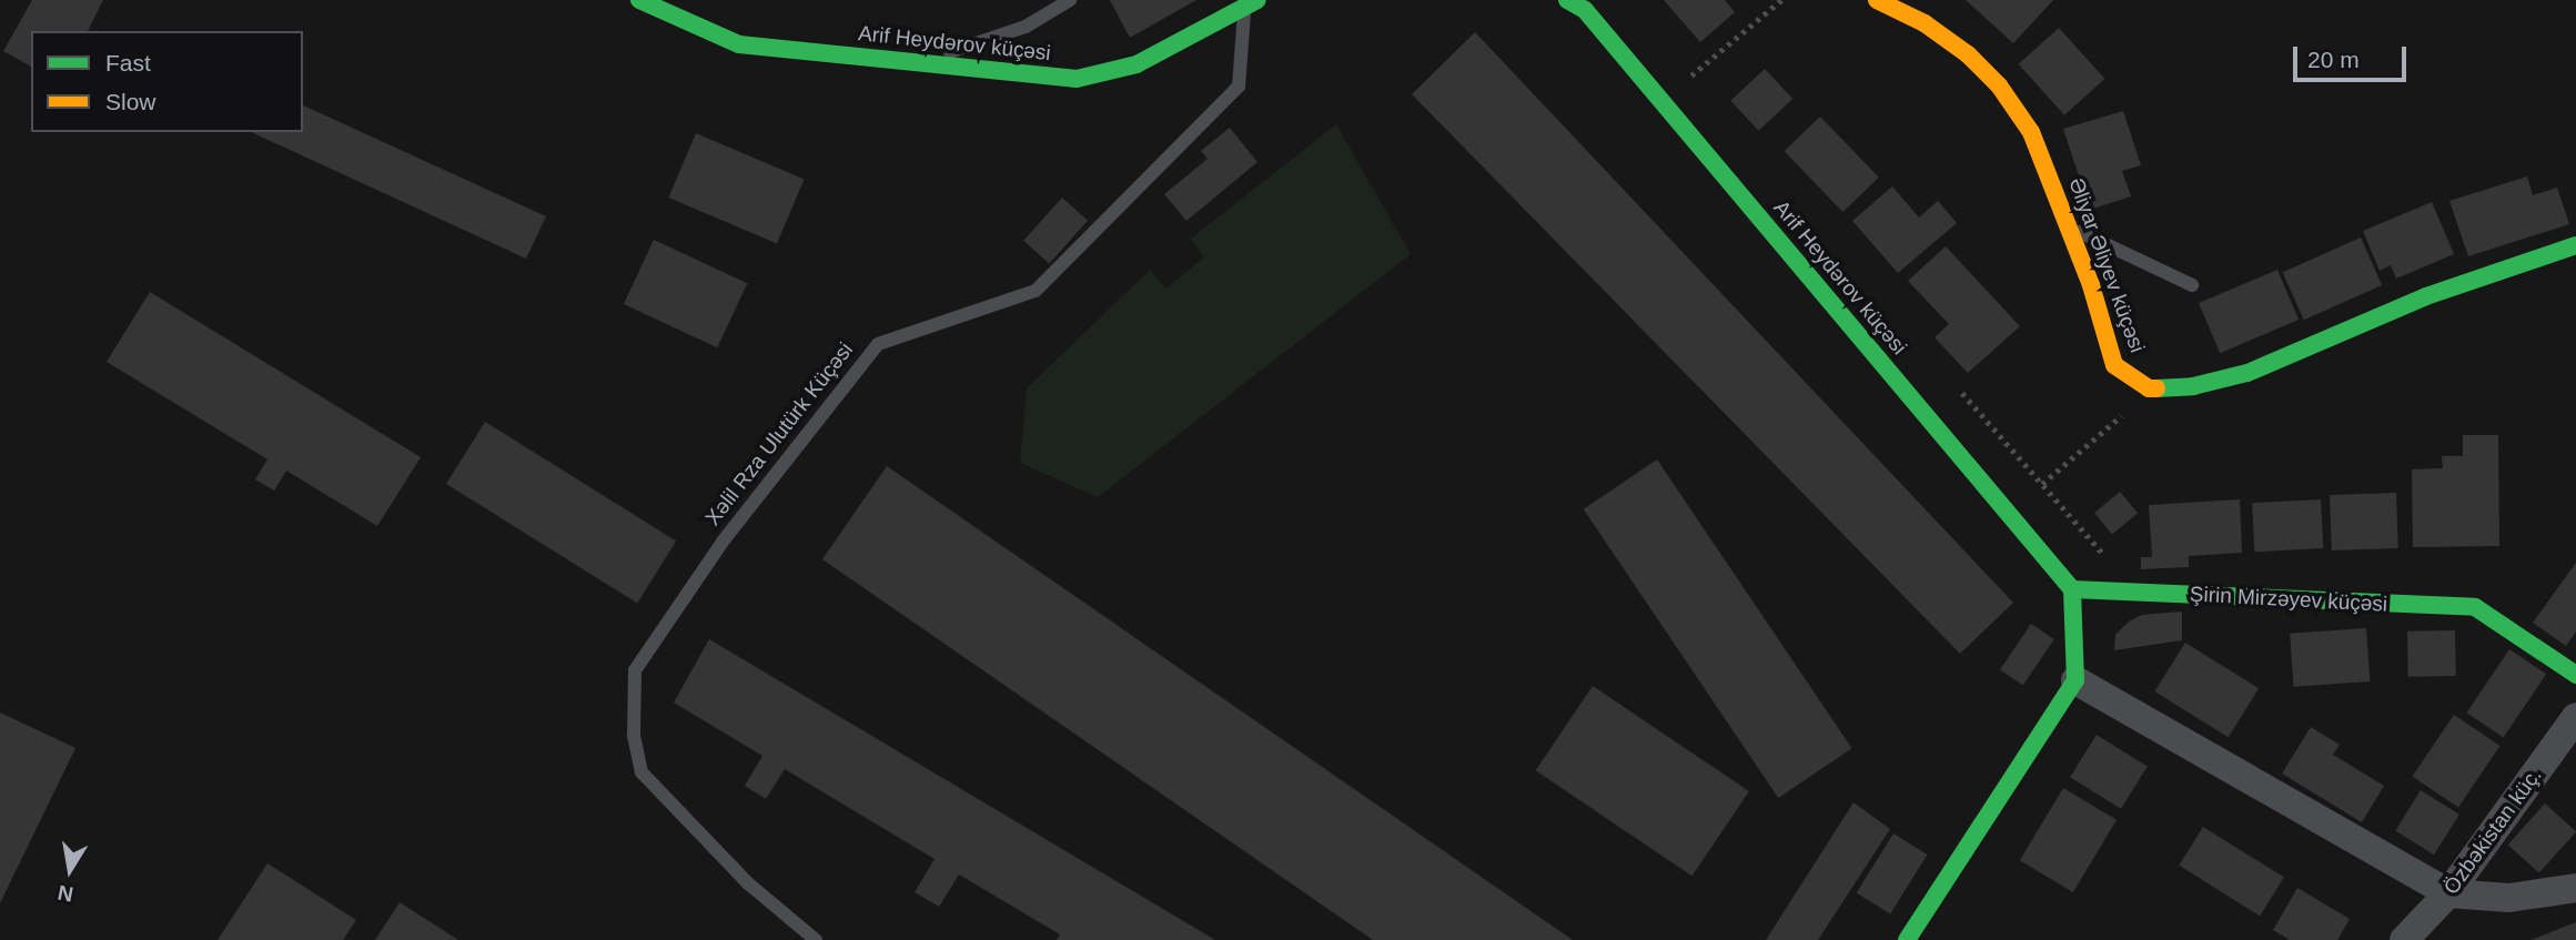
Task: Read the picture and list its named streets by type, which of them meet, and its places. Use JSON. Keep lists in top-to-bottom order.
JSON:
{
  "streets": {
    "street": [
      "Arif Heydərov küçəsi",
      "Əliyar Əliyev küçəsi",
      "Şirin Mirzəyev küçəsi",
      "Özbəkistan küç."
    ],
    "lane": ["Xəlil Rza Ulutürk Küçəsi"]
  },
  "crossings": [
    ["Arif Heydərov küçəsi", "Xəlil Rza Ulutürk Küçəsi"],
    ["Arif Heydərov küçəsi", "Şirin Mirzəyev küçəsi"]
  ],
  "legend": ["Fast", "Slow"],
  "scale_bar": "20 m",
  "north": "bottom"
}
